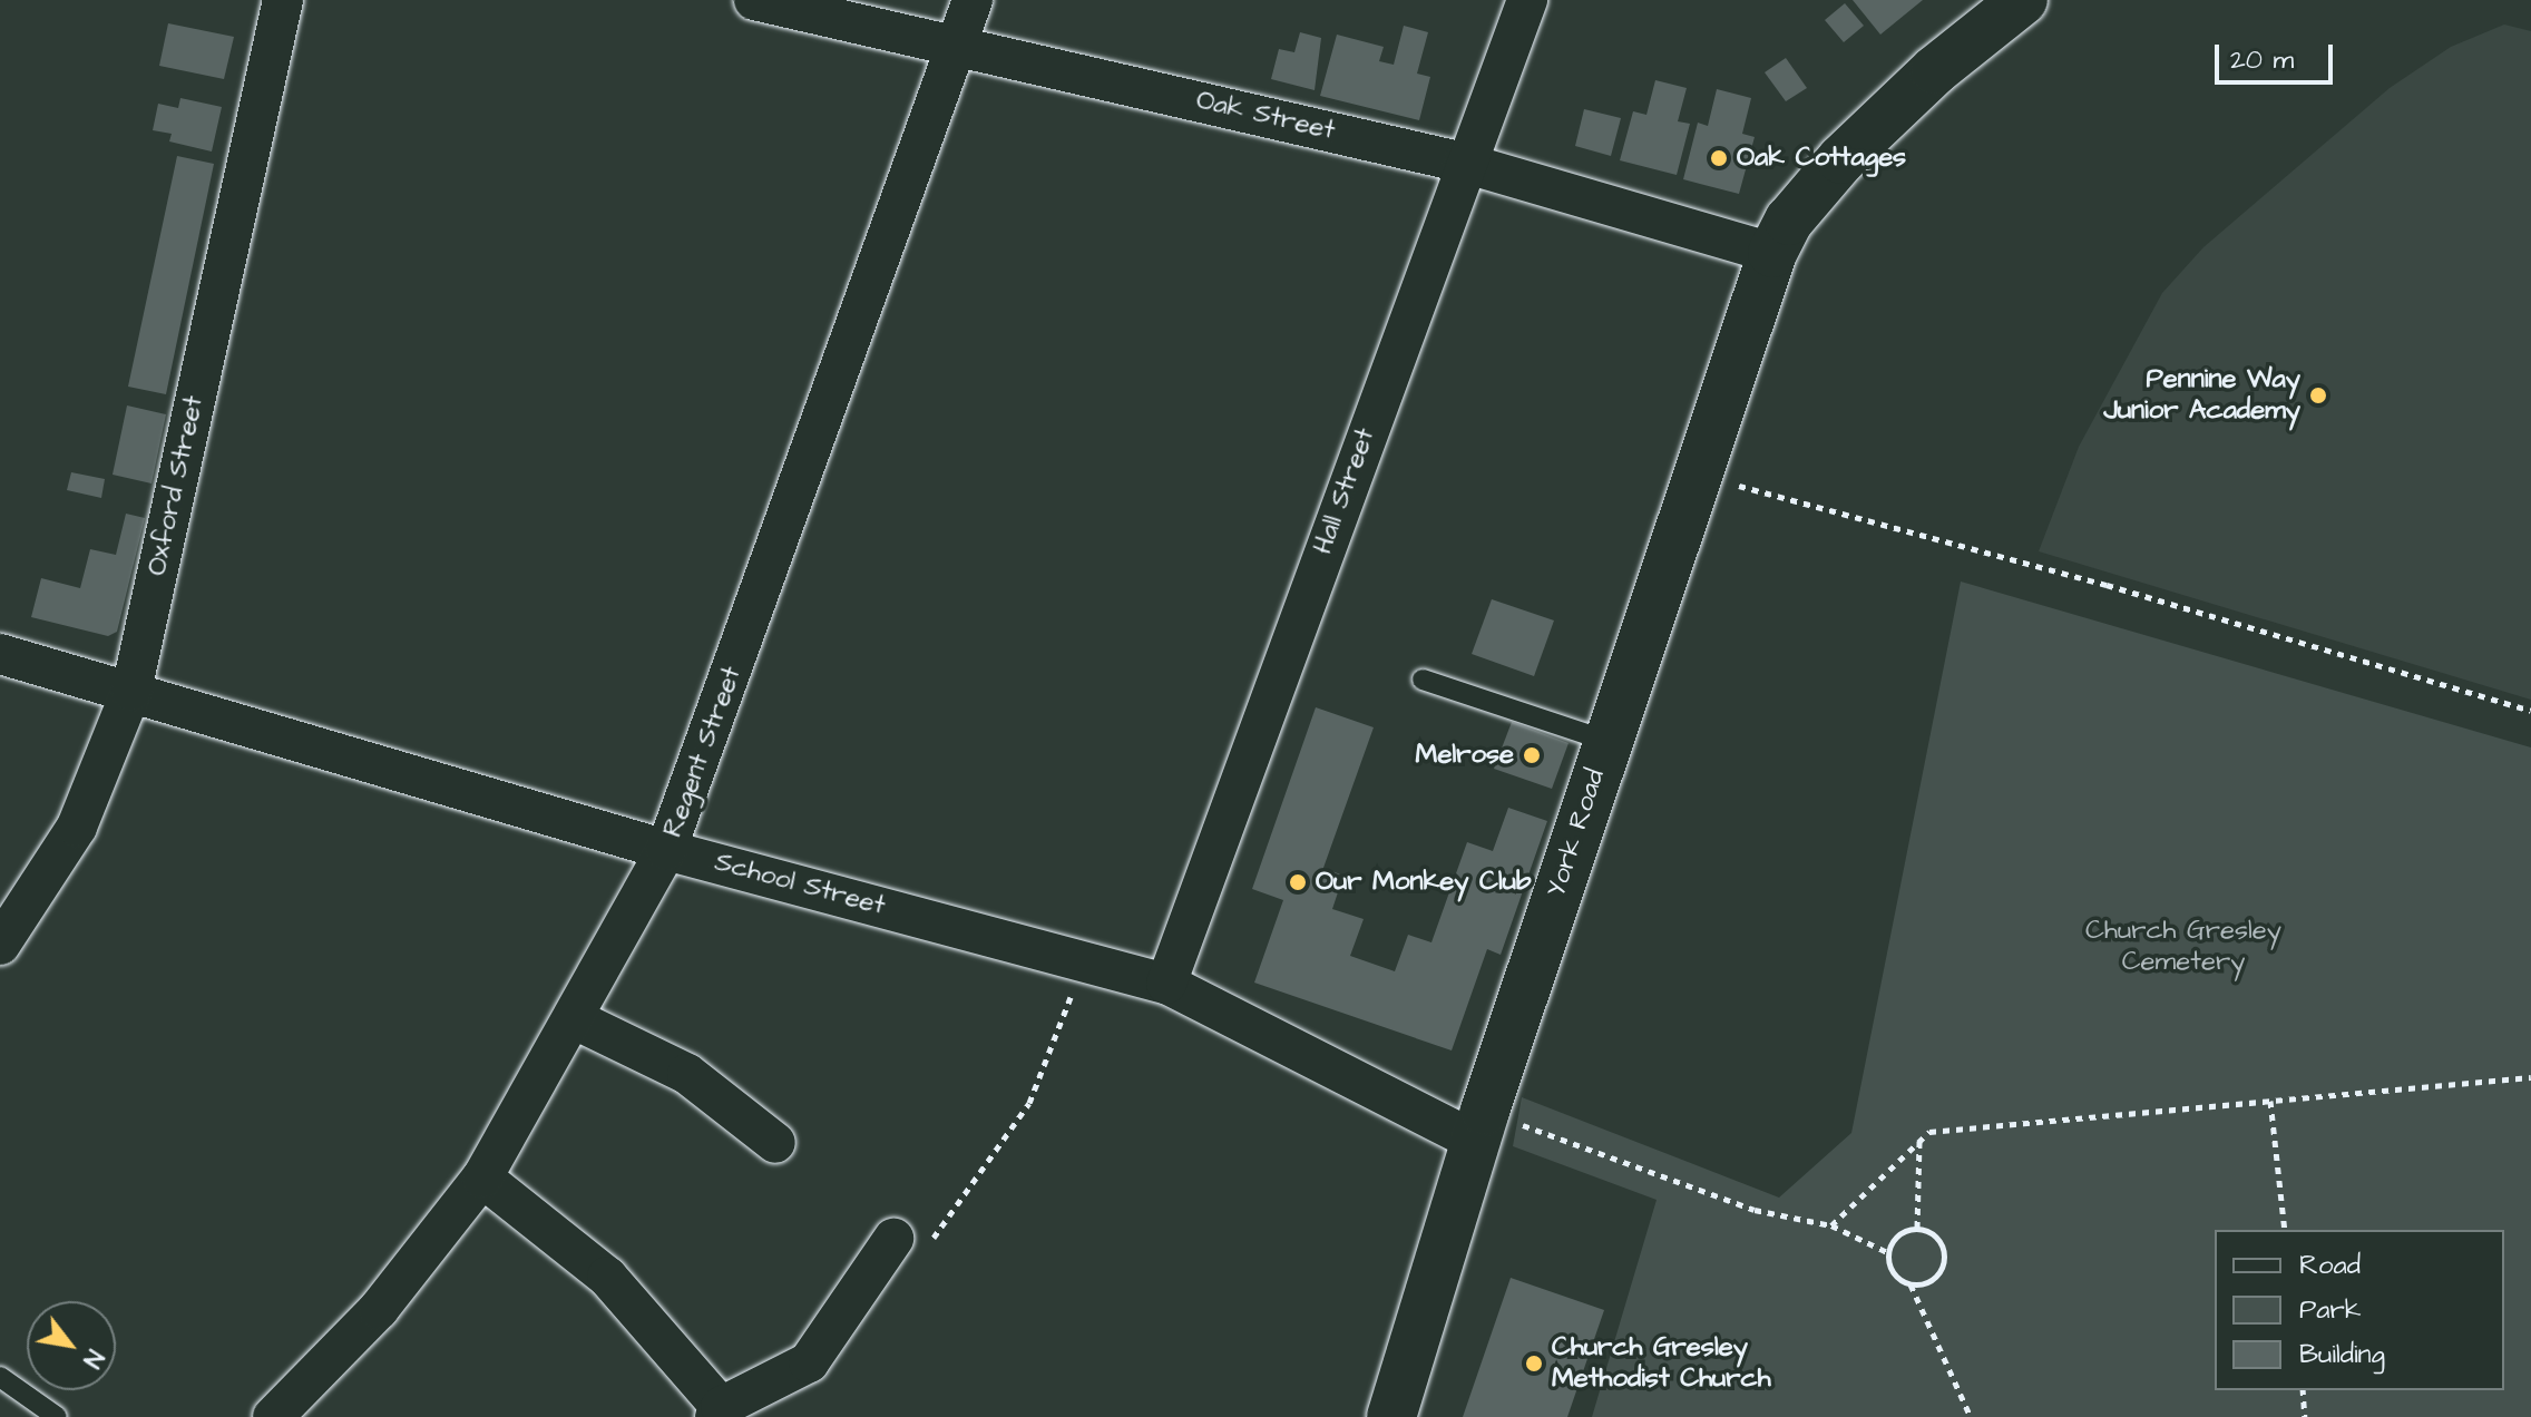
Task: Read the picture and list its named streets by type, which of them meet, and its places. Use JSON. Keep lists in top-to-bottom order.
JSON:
{
  "streets": {
    "street": [
      "Oak Street",
      "Oxford Street",
      "Hall Street",
      "Regent Street",
      "York Road",
      "School Street"
    ]
  },
  "crossings": [
    ["Oak Street", "Hall Street"],
    ["Oak Street", "Regent Street"],
    ["Oak Street", "York Road"],
    ["Oxford Street", "School Street"],
    ["Hall Street", "School Street"],
    ["Regent Street", "School Street"],
    ["York Road", "School Street"]
  ],
  "parks": ["Church Gresley Cemetery"],
  "places": [
    "Oak Cottages",
    "Pennine Way Junior Academy",
    "Melrose",
    "Our Monkey Club",
    "Church Gresley Methodist Church"
  ],
  "legend": ["Road", "Park", "Building"],
  "scale_bar": "20 m",
  "north": "bottom right"
}
